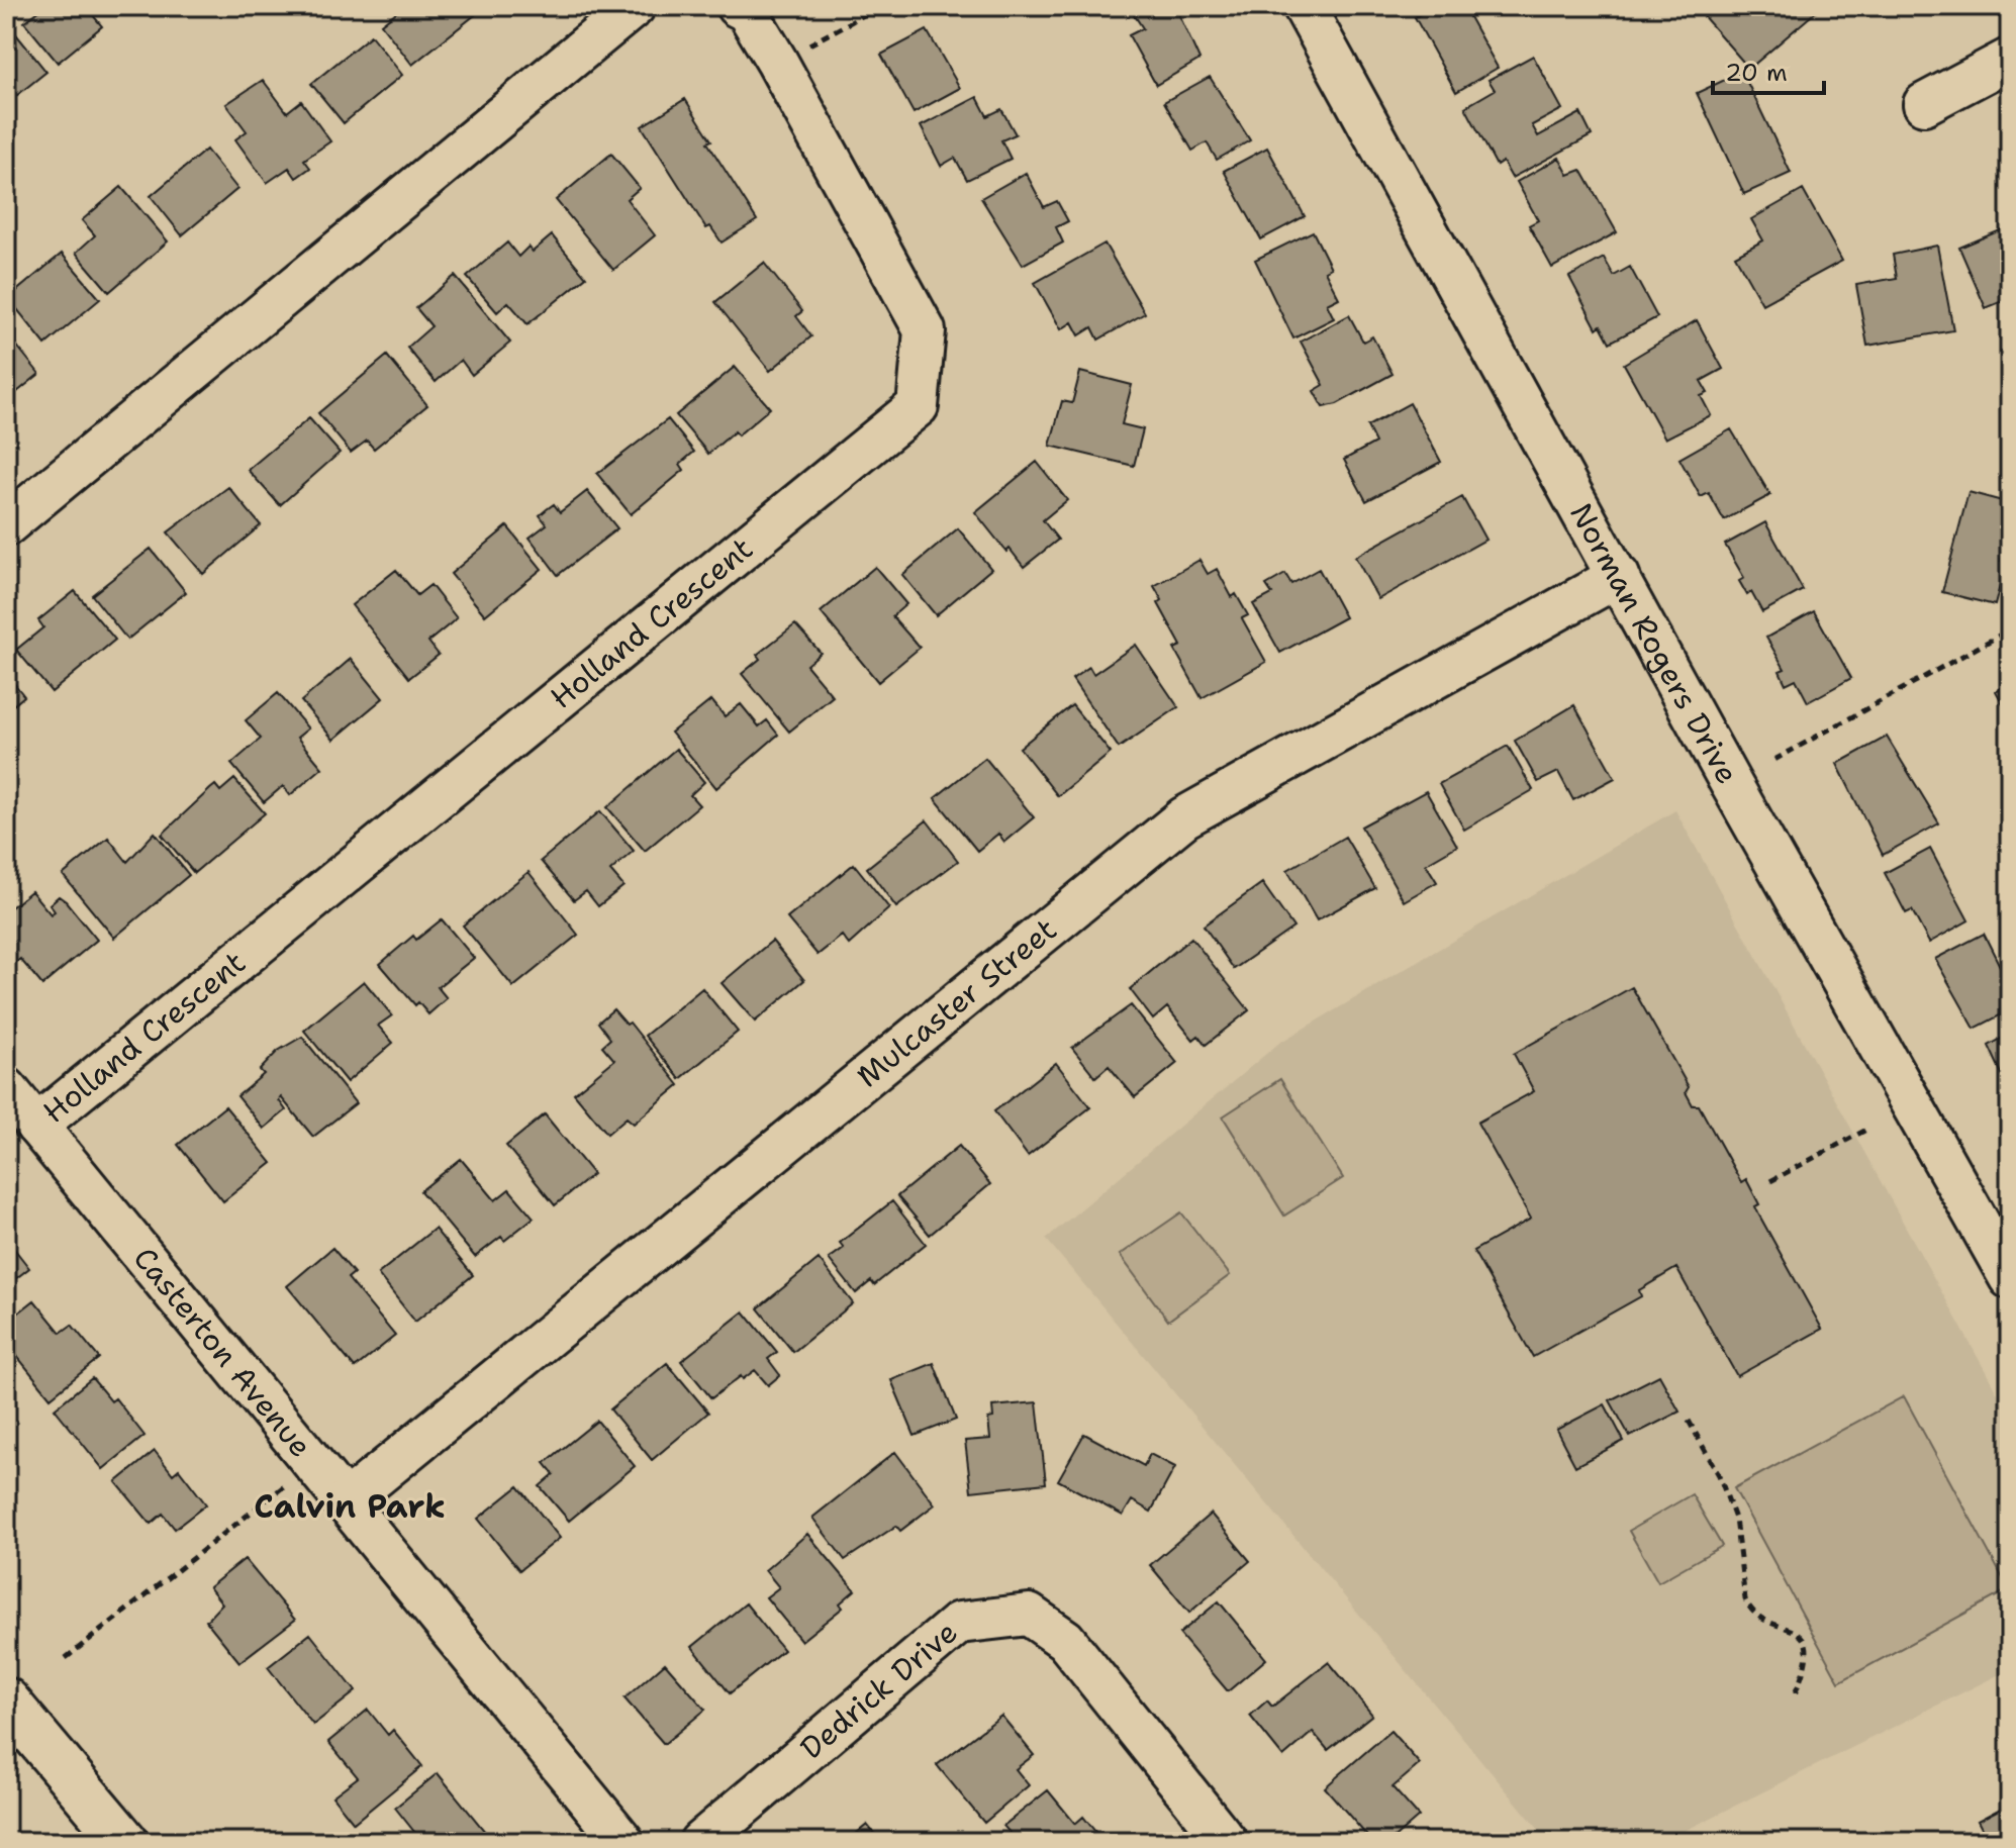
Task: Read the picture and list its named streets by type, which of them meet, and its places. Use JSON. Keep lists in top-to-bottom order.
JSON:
{
  "streets": {
    "street": [
      "Holland Crescent",
      "Norman Rogers Drive",
      "Mulcaster Street",
      "Casterton Avenue",
      "Dedrick Drive"
    ]
  },
  "crossings": [
    ["Holland Crescent", "Casterton Avenue"],
    ["Norman Rogers Drive", "Mulcaster Street"],
    ["Mulcaster Street", "Casterton Avenue"]
  ],
  "districts": ["Calvin Park"],
  "scale_bar": "20 m"
}
